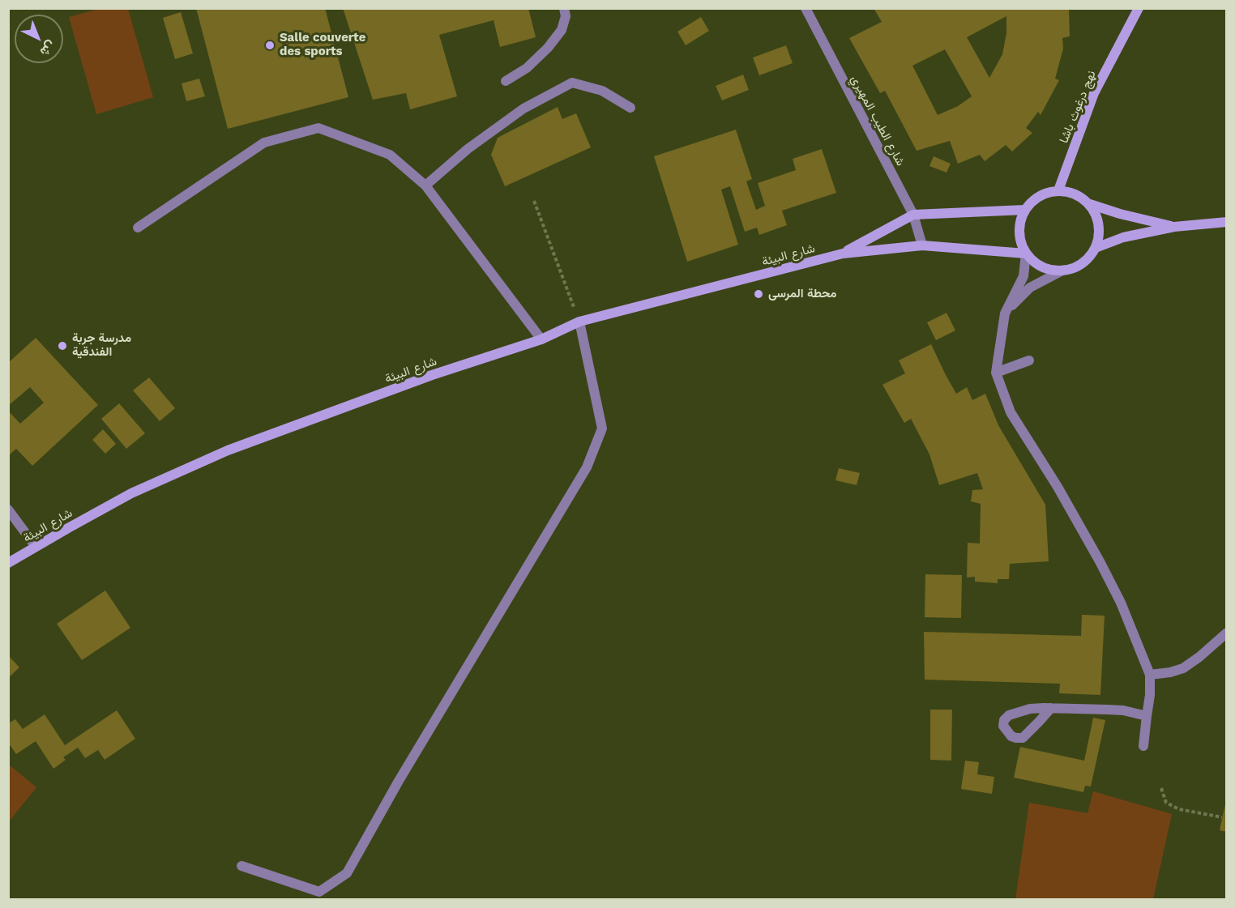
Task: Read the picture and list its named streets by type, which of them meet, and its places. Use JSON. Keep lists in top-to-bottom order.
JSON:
{
  "streets": {
    "main road": ["نهج درغوث باشا", "شارع البيئة"],
    "street": ["شارع الطيب المهيري"]
  },
  "crossings": [
    ["نهج درغوث باشا", "شارع البيئة"],
    ["شارع الطيب المهيري", "شارع البيئة"]
  ],
  "places": ["Salle couverte des sports", "محطة المرسى", "مدرسة جربة الفندقية"],
  "north": "bottom right"
}
